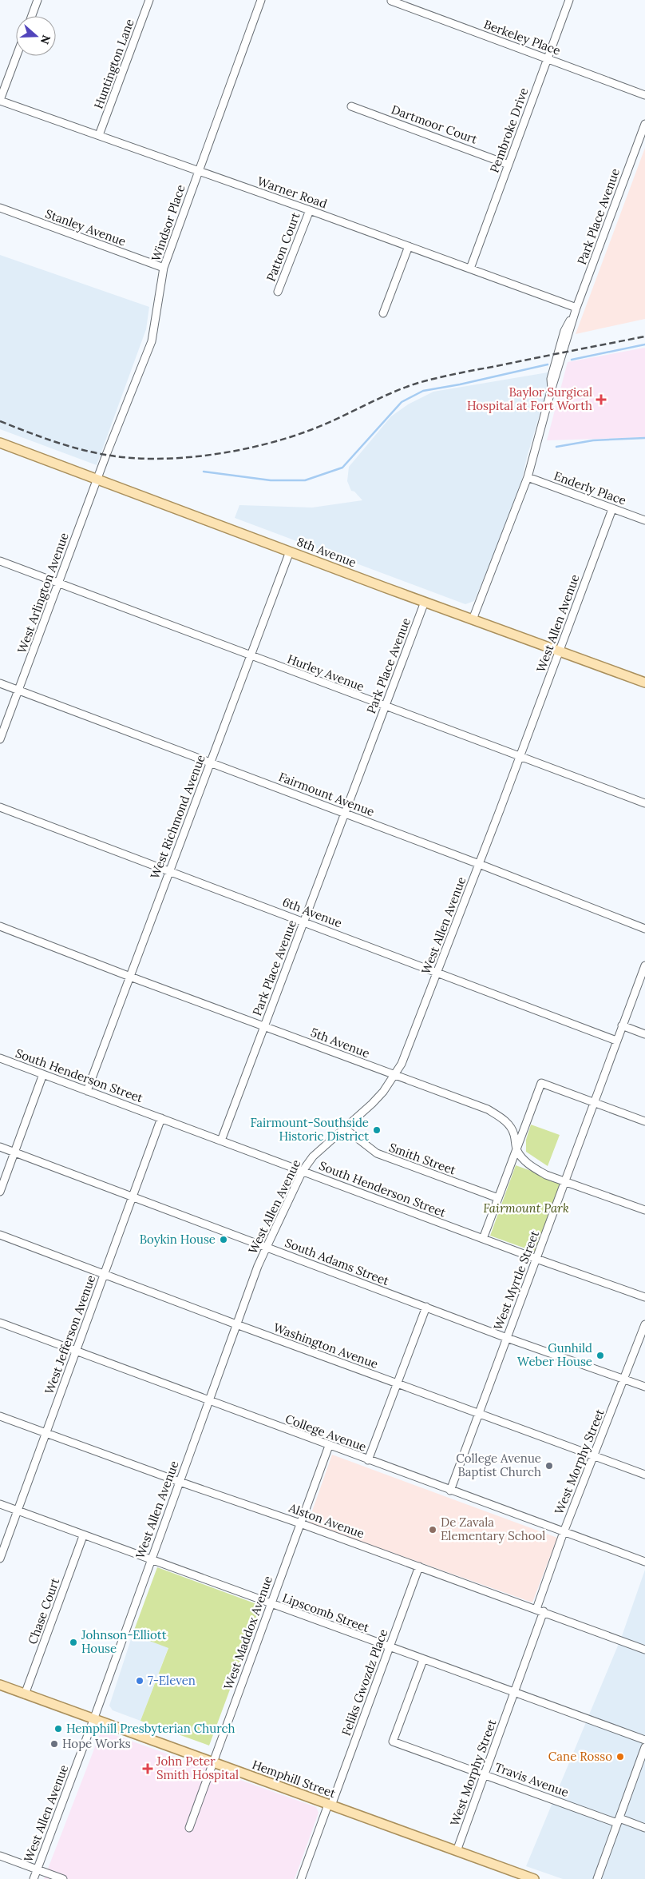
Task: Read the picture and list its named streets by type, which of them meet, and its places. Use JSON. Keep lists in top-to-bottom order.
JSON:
{
  "streets": {
    "main road": ["8th Avenue", "Hemphill Street"],
    "street": [
      "Berkeley Place",
      "Huntington Lane",
      "Dartmoor Court",
      "Pembroke Drive",
      "Warner Road",
      "Park Place Avenue",
      "Windsor Place",
      "Stanley Avenue",
      "Patton Court",
      "Enderly Place",
      "West Arlington Avenue",
      "West Allen Avenue",
      "Hurley Avenue",
      "Fairmount Avenue",
      "West Richmond Avenue",
      "6th Avenue",
      "5th Avenue",
      "South Henderson Street",
      "Smith Street",
      "South Adams Street",
      "West Myrtle Street",
      "West Jefferson Avenue",
      "Washington Avenue",
      "College Avenue",
      "West Morphy Street",
      "Alston Avenue",
      "Chase Court",
      "Lipscomb Street",
      "West Maddox Avenue",
      "Feliks Gwozdz Place",
      "Travis Avenue"
    ]
  },
  "crossings": [
    ["Berkeley Place", "Pembroke Drive"],
    ["Huntington Lane", "Warner Road"],
    ["Dartmoor Court", "Pembroke Drive"],
    ["Pembroke Drive", "Warner Road"],
    ["Warner Road", "Park Place Avenue"],
    ["Warner Road", "Windsor Place"],
    ["Warner Road", "Patton Court"],
    ["Park Place Avenue", "Enderly Place"],
    ["Park Place Avenue", "8th Avenue"],
    ["Park Place Avenue", "Hurley Avenue"],
    ["Park Place Avenue", "Fairmount Avenue"],
    ["Park Place Avenue", "6th Avenue"],
    ["Park Place Avenue", "5th Avenue"],
    ["Park Place Avenue", "South Henderson Street"],
    ["Windsor Place", "Stanley Avenue"],
    ["Windsor Place", "West Arlington Avenue"],
    ["Enderly Place", "West Allen Avenue"],
    ["8th Avenue", "West Arlington Avenue"],
    ["8th Avenue", "West Allen Avenue"],
    ["8th Avenue", "West Richmond Avenue"],
    ["West Arlington Avenue", "Hurley Avenue"],
    ["West Arlington Avenue", "Fairmount Avenue"],
    ["West Allen Avenue", "Hurley Avenue"],
    ["West Allen Avenue", "Fairmount Avenue"],
    ["West Allen Avenue", "6th Avenue"],
    ["West Allen Avenue", "5th Avenue"],
    ["West Allen Avenue", "South Henderson Street"],
    ["West Allen Avenue", "Smith Street"],
    ["West Allen Avenue", "South Adams Street"],
    ["West Allen Avenue", "Washington Avenue"],
    ["West Allen Avenue", "College Avenue"],
    ["West Allen Avenue", "Alston Avenue"],
    ["West Allen Avenue", "Lipscomb Street"],
    ["West Allen Avenue", "Hemphill Street"],
    ["Hurley Avenue", "West Richmond Avenue"],
    ["Fairmount Avenue", "West Richmond Avenue"],
    ["West Richmond Avenue", "6th Avenue"],
    ["West Richmond Avenue", "5th Avenue"],
    ["West Richmond Avenue", "South Henderson Street"],
    ["6th Avenue", "West Myrtle Street"],
    ["South Henderson Street", "West Myrtle Street"],
    ["South Henderson Street", "West Jefferson Avenue"],
    ["South Adams Street", "West Myrtle Street"],
    ["South Adams Street", "West Jefferson Avenue"],
    ["South Adams Street", "West Morphy Street"],
    ["West Myrtle Street", "Washington Avenue"],
    ["West Myrtle Street", "College Avenue"],
    ["West Jefferson Avenue", "Washington Avenue"],
    ["West Jefferson Avenue", "College Avenue"],
    ["West Jefferson Avenue", "Alston Avenue"],
    ["West Jefferson Avenue", "Lipscomb Street"],
    ["Washington Avenue", "West Morphy Street"],
    ["College Avenue", "West Morphy Street"],
    ["College Avenue", "West Maddox Avenue"],
    ["West Morphy Street", "Alston Avenue"],
    ["West Morphy Street", "Lipscomb Street"],
    ["West Morphy Street", "Hemphill Street"],
    ["West Morphy Street", "Travis Avenue"],
    ["Alston Avenue", "West Maddox Avenue"],
    ["Alston Avenue", "Feliks Gwozdz Place"],
    ["Chase Court", "Lipscomb Street"],
    ["Chase Court", "Hemphill Street"],
    ["Lipscomb Street", "West Maddox Avenue"],
    ["Lipscomb Street", "Feliks Gwozdz Place"],
    ["Lipscomb Street", "Travis Avenue"],
    ["West Maddox Avenue", "Hemphill Street"],
    ["Feliks Gwozdz Place", "Hemphill Street"]
  ],
  "parks": ["Fairmount Park"],
  "places": {
    "health": ["Baylor Surgical Hospital at Fort Worth", "John Peter Smith Hospital"],
    "other": [
      "Fairmount-Southside Historic District",
      "Boykin House",
      "Gunhild Weber House",
      "College Avenue Baptist Church",
      "De Zavala Elementary School",
      "Johnson-Elliott House",
      "7-Eleven",
      "Hemphill Presbyterian Church",
      "Hope Works",
      "Cane Rosso"
    ]
  },
  "north": "right"
}
